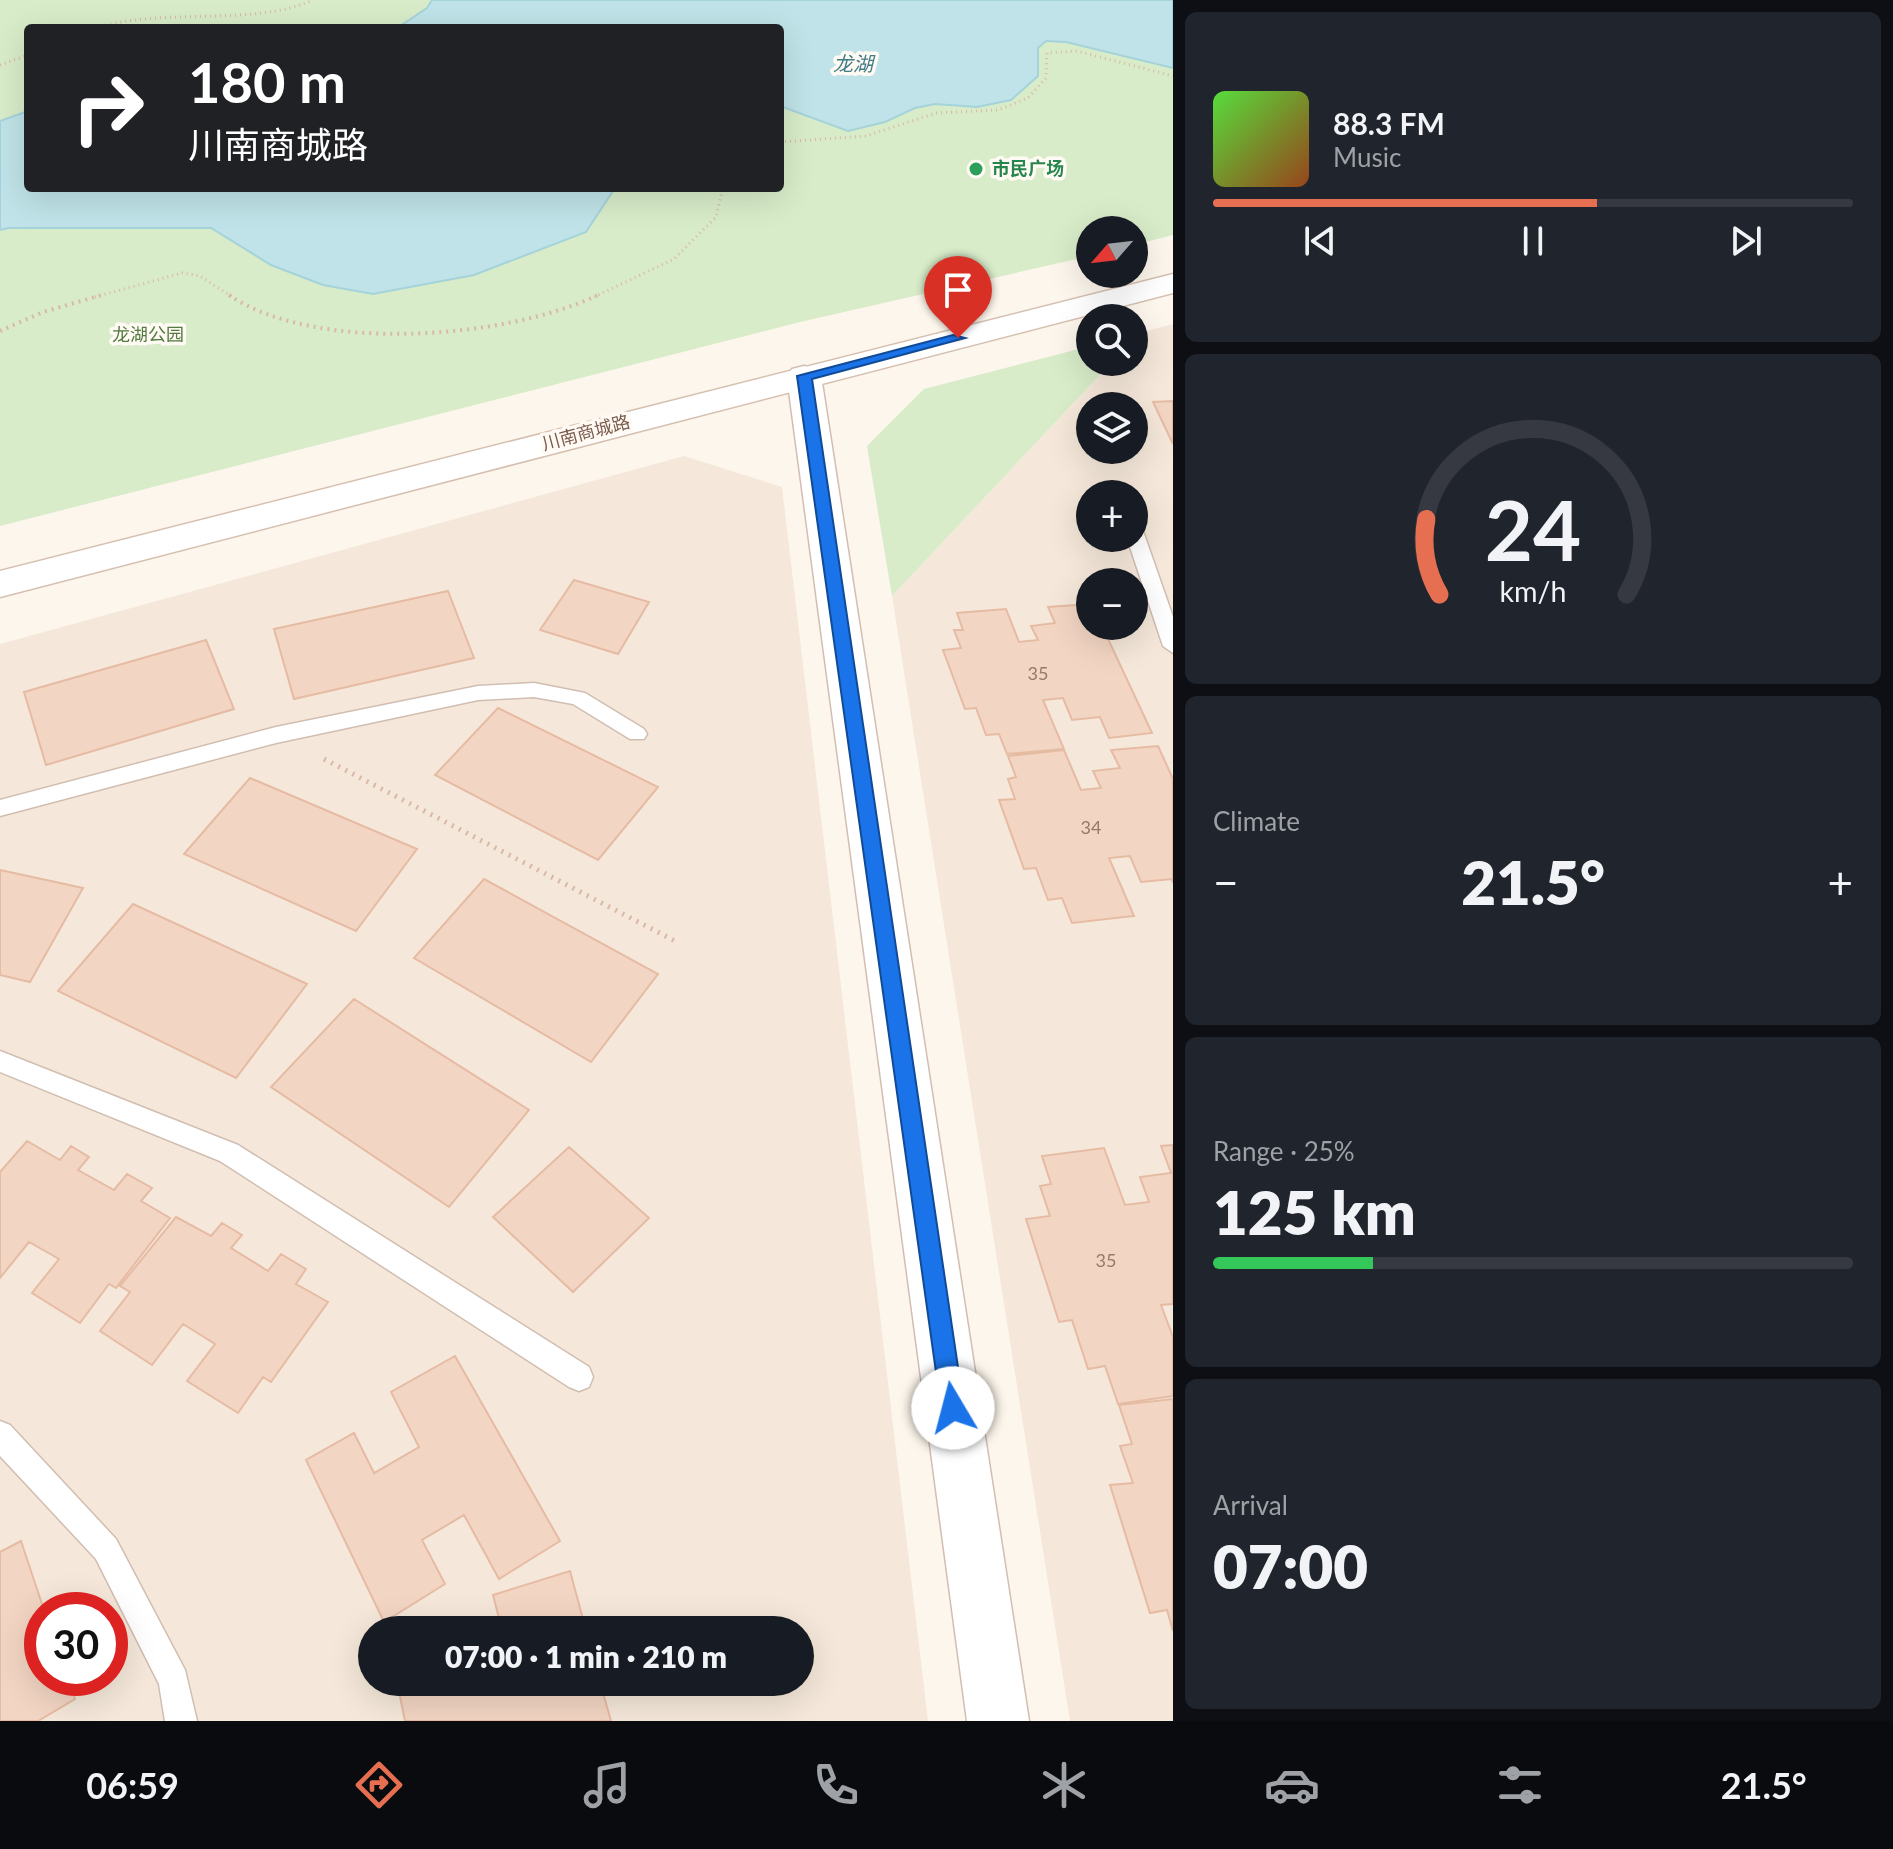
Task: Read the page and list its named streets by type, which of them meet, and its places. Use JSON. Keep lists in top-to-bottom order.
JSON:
{
  "streets": {
    "street": ["川南商城路"]
  },
  "water": ["龙湖"],
  "parks": ["龙湖公园"],
  "places": ["市民广场"],
  "house_numbers": ["35", "34", "35"],
  "north": "bottom left",
  "page": {
    "turn": ["180 m", "川南商城路"],
    "song": ["88.3 FM", "Music"],
    "map_buttons": ["+", "−"],
    "tile": [
      "Climate",
      ["Range · 25%", "125 km"],
      ["Arrival", "07:00"]
    ],
    "heat": ["−", "21.5°", "+"],
    "limit": "30",
    "trip": "07:00 · 1 min · 210 m",
    "tabs": ["06:59", "21.5°"],
    "gauge": ["24", "km/h"]
  }
}
